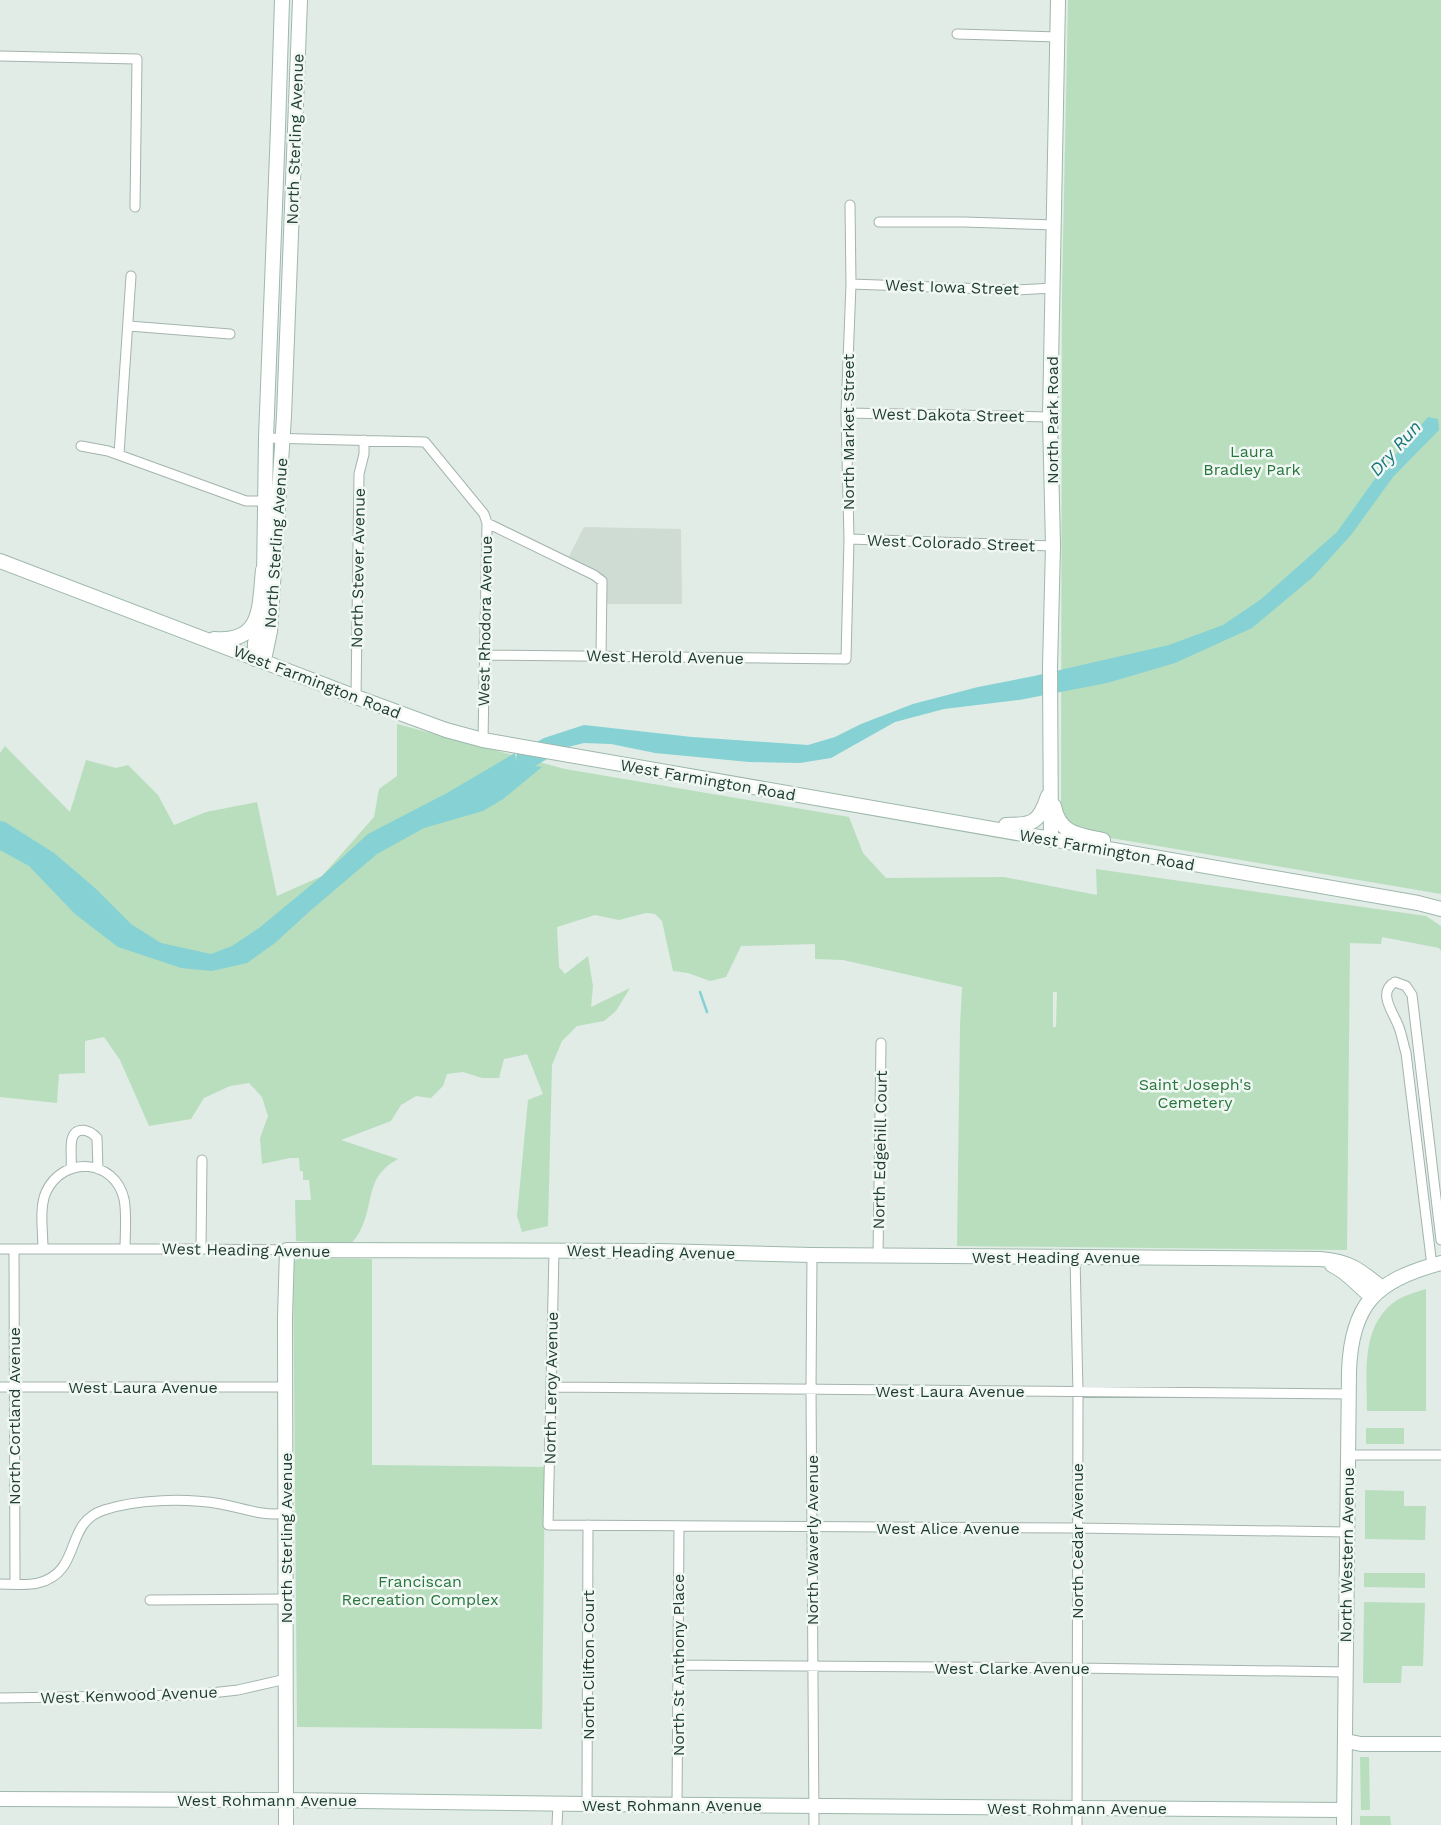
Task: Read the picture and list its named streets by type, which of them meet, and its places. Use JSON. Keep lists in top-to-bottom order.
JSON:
{
  "streets": {
    "street": [
      "North Sterling Avenue",
      "West Iowa Street",
      "West Dakota Street",
      "North Park Road",
      "North Market Street",
      "West Colorado Street",
      "North Stever Avenue",
      "West Rhodora Avenue",
      "West Herold Avenue",
      "West Farmington Road",
      "North Edgehill Court",
      "West Heading Avenue",
      "West Laura Avenue",
      "North Leroy Avenue",
      "North Cortland Avenue",
      "West Alice Avenue",
      "North Waverly Avenue",
      "North Cedar Avenue",
      "North Western Avenue",
      "North Clifton Court",
      "North St Anthony Place",
      "West Clarke Avenue",
      "West Kenwood Avenue",
      "West Rohmann Avenue"
    ]
  },
  "crossings": [
    ["North Sterling Avenue", "West Rhodora Avenue"],
    ["North Sterling Avenue", "West Farmington Road"],
    ["North Sterling Avenue", "West Heading Avenue"],
    ["North Sterling Avenue", "West Laura Avenue"],
    ["North Sterling Avenue", "West Kenwood Avenue"],
    ["North Sterling Avenue", "West Rohmann Avenue"],
    ["West Iowa Street", "North Park Road"],
    ["West Iowa Street", "North Market Street"],
    ["West Dakota Street", "North Park Road"],
    ["West Dakota Street", "North Market Street"],
    ["North Park Road", "West Colorado Street"],
    ["North Park Road", "West Farmington Road"],
    ["North Market Street", "West Colorado Street"],
    ["North Market Street", "West Herold Avenue"],
    ["North Stever Avenue", "West Rhodora Avenue"],
    ["North Stever Avenue", "West Farmington Road"],
    ["West Rhodora Avenue", "West Herold Avenue"],
    ["West Rhodora Avenue", "West Farmington Road"],
    ["North Edgehill Court", "West Heading Avenue"],
    ["West Heading Avenue", "North Leroy Avenue"],
    ["West Heading Avenue", "North Cortland Avenue"],
    ["West Heading Avenue", "North Waverly Avenue"],
    ["West Heading Avenue", "North Cedar Avenue"],
    ["West Heading Avenue", "North Western Avenue"],
    ["West Laura Avenue", "North Leroy Avenue"],
    ["West Laura Avenue", "North Cortland Avenue"],
    ["West Laura Avenue", "North Waverly Avenue"],
    ["West Laura Avenue", "North Cedar Avenue"],
    ["West Laura Avenue", "North Western Avenue"],
    ["North Leroy Avenue", "West Alice Avenue"],
    ["West Alice Avenue", "North Waverly Avenue"],
    ["West Alice Avenue", "North Cedar Avenue"],
    ["West Alice Avenue", "North Western Avenue"],
    ["West Alice Avenue", "North Clifton Court"],
    ["West Alice Avenue", "North St Anthony Place"],
    ["North Waverly Avenue", "West Clarke Avenue"],
    ["North Waverly Avenue", "West Rohmann Avenue"],
    ["North Cedar Avenue", "West Clarke Avenue"],
    ["North Cedar Avenue", "West Rohmann Avenue"],
    ["North Western Avenue", "West Clarke Avenue"],
    ["North Western Avenue", "West Rohmann Avenue"],
    ["North Clifton Court", "West Rohmann Avenue"],
    ["North St Anthony Place", "West Clarke Avenue"],
    ["North St Anthony Place", "West Rohmann Avenue"]
  ],
  "water": ["Dry Run"],
  "parks": ["Laura Bradley Park", "Saint Joseph's Cemetery", "Franciscan Recreation Complex"]
}
